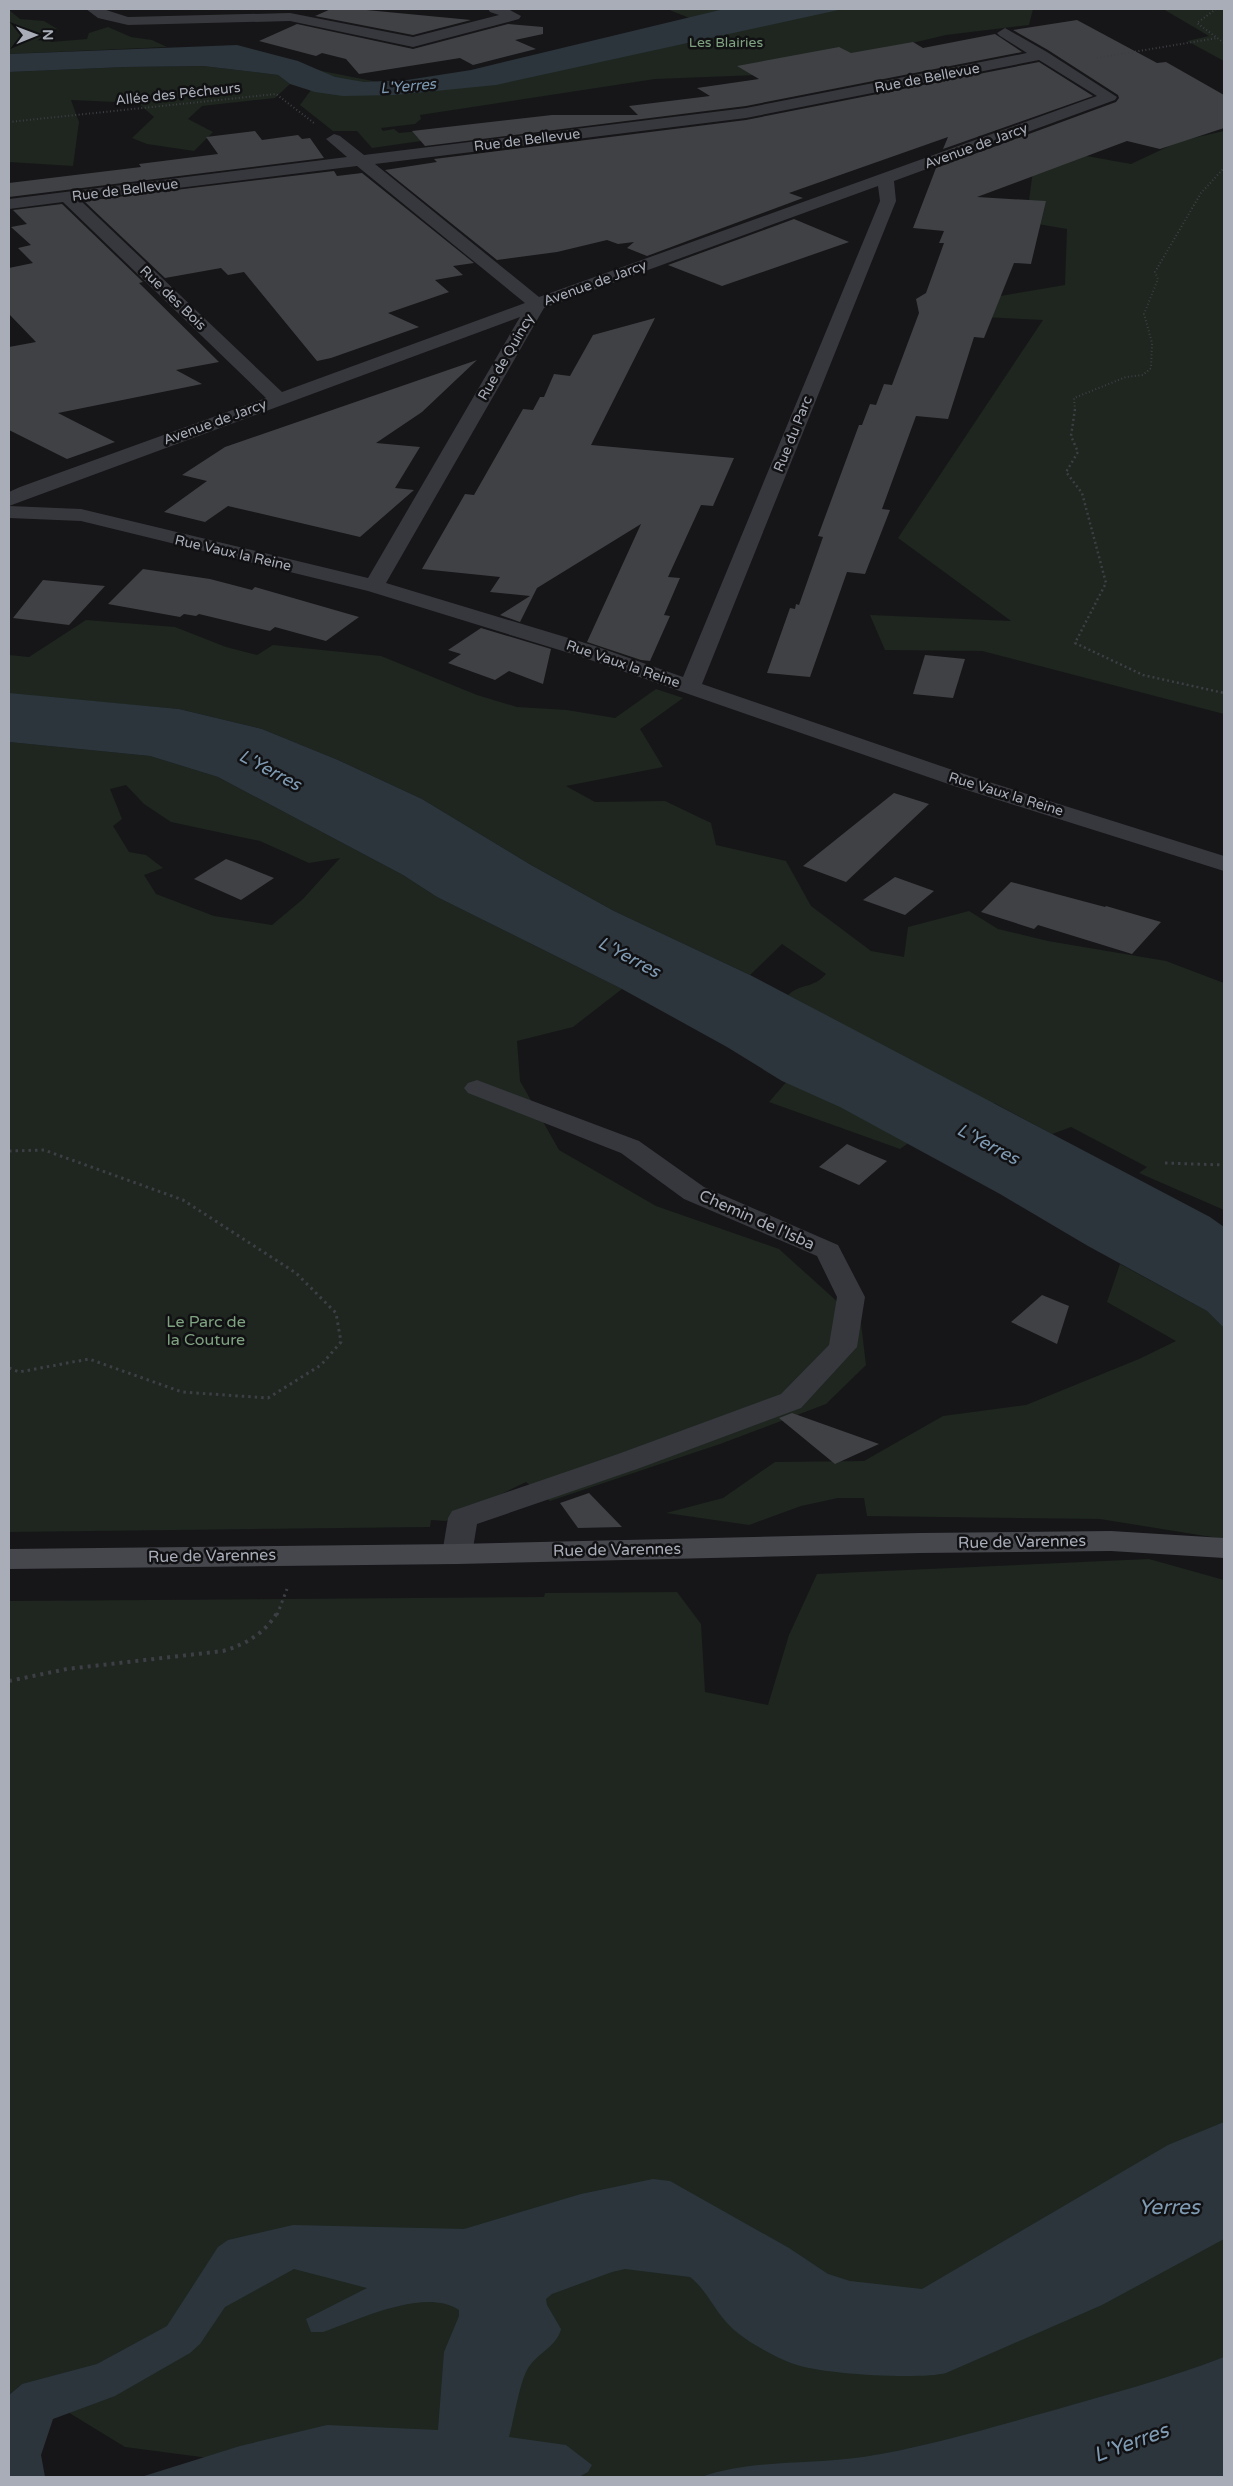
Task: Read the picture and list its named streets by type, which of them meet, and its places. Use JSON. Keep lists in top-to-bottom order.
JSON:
{
  "streets": {
    "street": [
      "Rue de Bellevue",
      "Avenue de Jarcy",
      "Rue des Bois",
      "Rue de Quincy",
      "Rue du Parc",
      "Rue Vaux la Reine",
      "Chemin de l'Isba",
      "Rue de Varennes"
    ],
    "path": ["Allée des Pêcheurs"]
  },
  "crossings": [
    ["Rue de Bellevue", "Avenue de Jarcy"],
    ["Rue de Bellevue", "Rue des Bois"],
    ["Rue de Bellevue", "Rue de Quincy"],
    ["Allée des Pêcheurs", "Rue de Quincy"],
    ["Avenue de Jarcy", "Rue des Bois"],
    ["Avenue de Jarcy", "Rue de Quincy"],
    ["Avenue de Jarcy", "Rue du Parc"],
    ["Rue de Quincy", "Rue Vaux la Reine"],
    ["Rue du Parc", "Rue Vaux la Reine"],
    ["Chemin de l'Isba", "Rue de Varennes"]
  ],
  "water": ["L'Yerres", "Yerres"],
  "parks": ["Les Blairies", "Le Parc de la Couture"],
  "north": "right"
}
